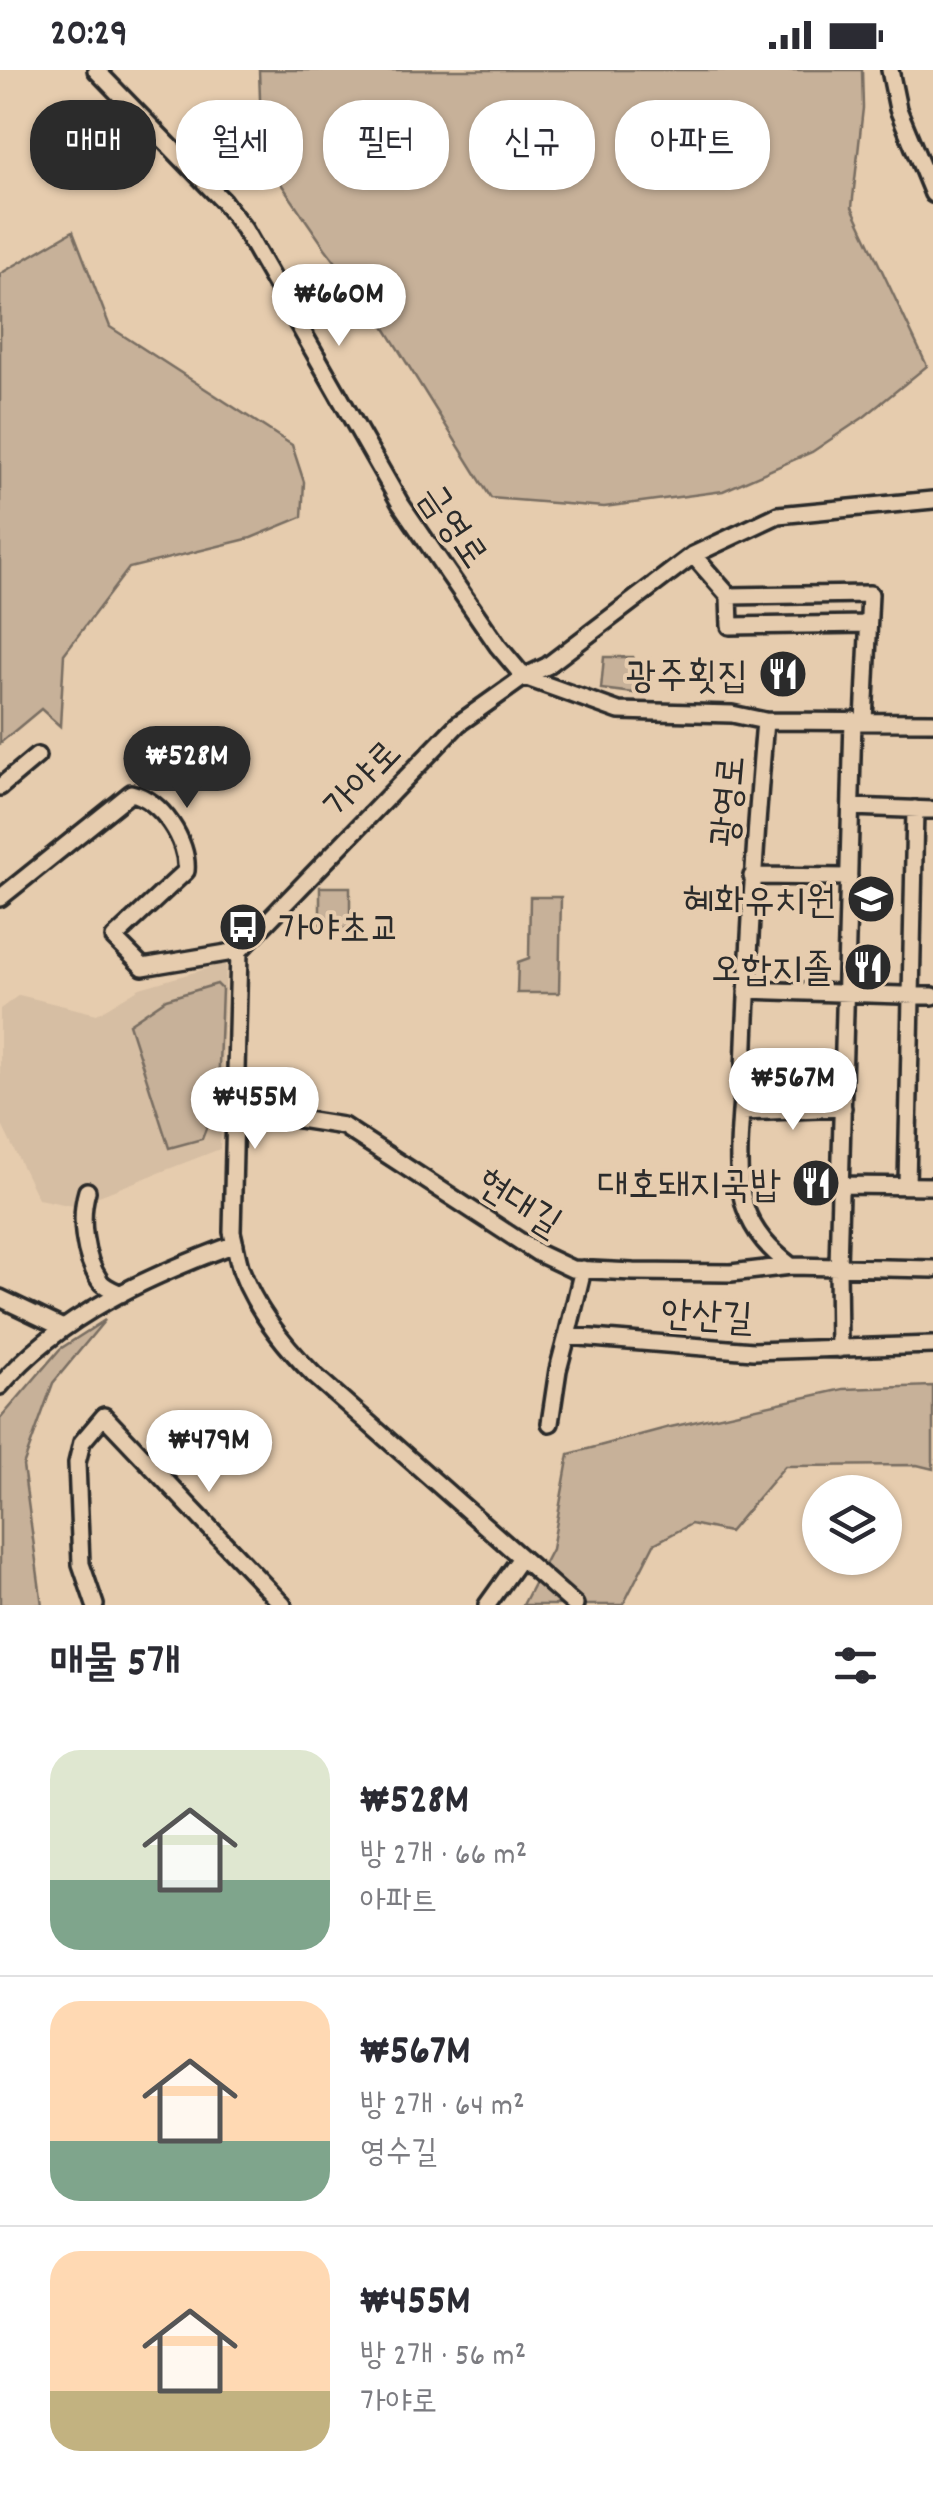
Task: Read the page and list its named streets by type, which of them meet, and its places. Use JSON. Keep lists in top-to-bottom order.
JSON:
{
  "streets": {
    "street": [
      "금영로",
      "가야로",
      "광영로",
      "현대길",
      "안산길"
    ]
  },
  "crossings": [
    ["금영로", "가야로"],
    ["광영로", "현대길"]
  ],
  "places": {
    "restaurant": ["광주횟집", "오합지졸", "대호돼지국밥"],
    "school or university": ["혜화유치원"],
    "bus stop": ["가야초교"]
  },
  "page": {
    "status": "20:29",
    "chip": [
      "매매",
      "월세",
      "필터",
      "신규",
      "아파트"
    ],
    "price": [
      "₩660M",
      "₩528M",
      "₩567M",
      "₩455M",
      "₩479M"
    ],
    "heading": "매물 5개",
    "list": [
      {
        "name": "₩528M",
        "note": "방 2개 · 66 m² · 아파트"
      },
      {
        "name": "₩567M",
        "note": "방 2개 · 64 m² · 영수길"
      },
      {
        "name": "₩455M",
        "note": "방 2개 · 56 m² · 가야로"
      }
    ]
  }
}
